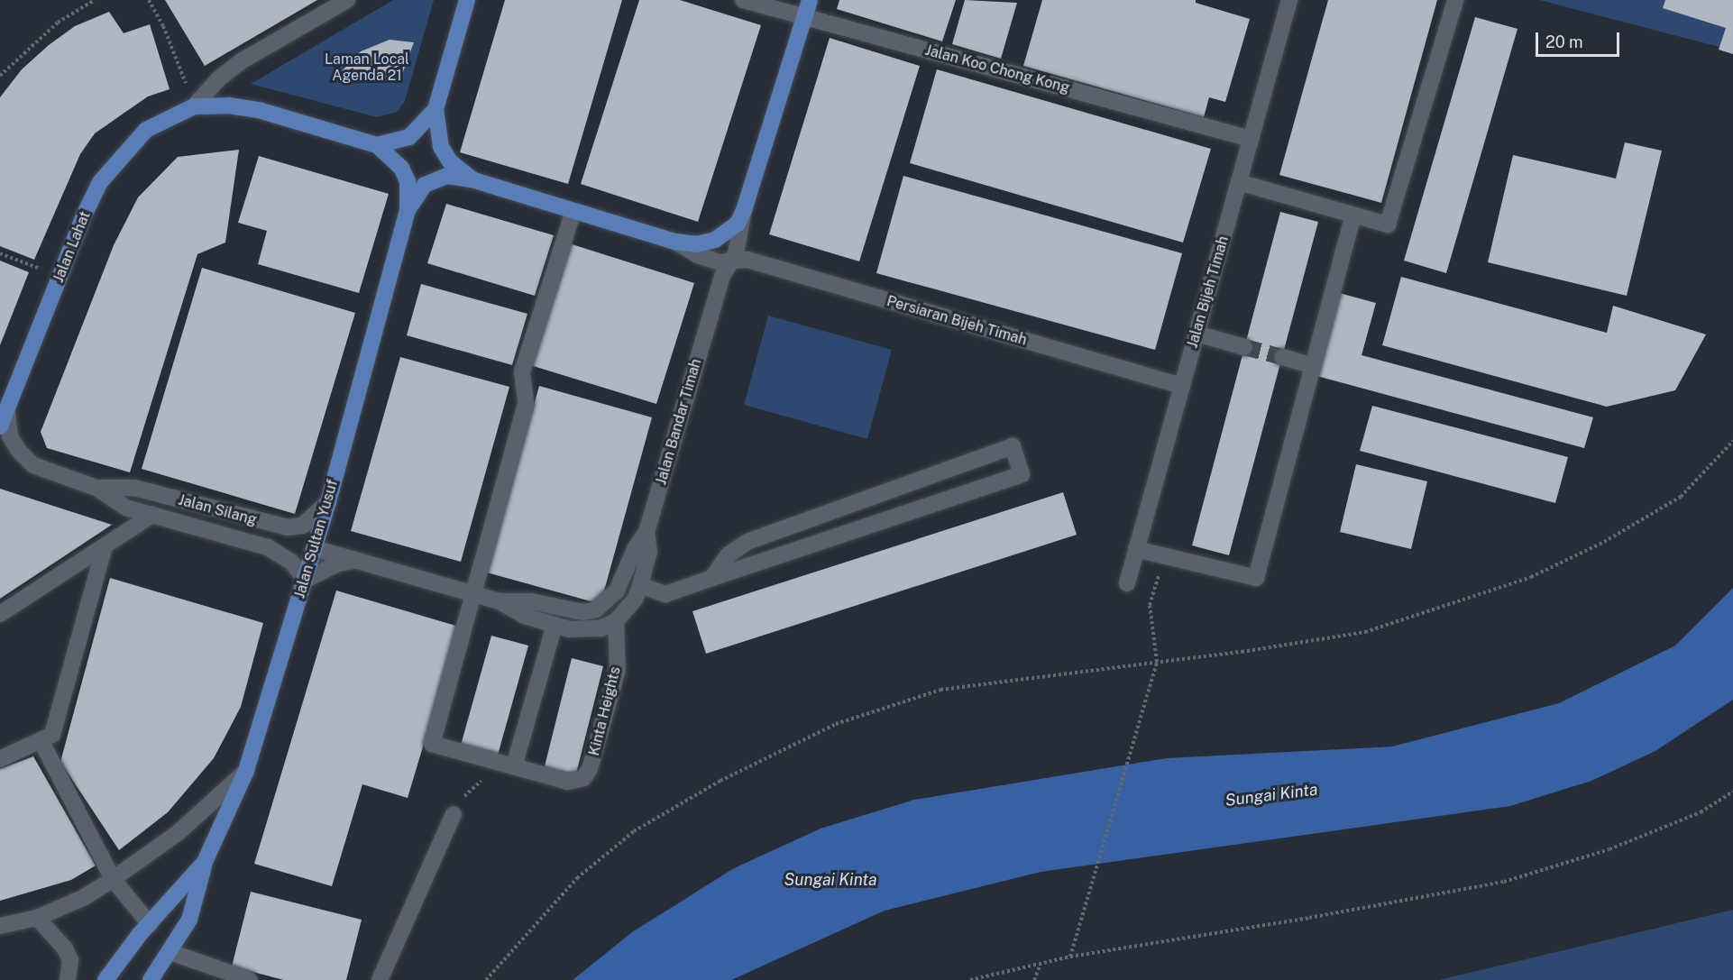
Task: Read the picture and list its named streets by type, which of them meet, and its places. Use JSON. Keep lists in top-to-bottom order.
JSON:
{
  "streets": {
    "main road": ["Jalan Lahat", "Jalan Sultan Yusuf"],
    "street": [
      "Jalan Koo Chong Kong",
      "Jalan Bijeh Timah",
      "Persiaran Bijeh Timah",
      "Jalan Bandar Timah",
      "Jalan Silang",
      "Kinta Heights"
    ]
  },
  "crossings": [
    ["Jalan Koo Chong Kong", "Jalan Bijeh Timah"],
    ["Jalan Lahat", "Jalan Silang"],
    ["Jalan Lahat", "Jalan Sultan Yusuf"],
    ["Jalan Bijeh Timah", "Persiaran Bijeh Timah"],
    ["Persiaran Bijeh Timah", "Jalan Bandar Timah"],
    ["Jalan Silang", "Jalan Sultan Yusuf"]
  ],
  "water": ["Sungai Kinta"],
  "parks": ["Laman Local Agenda 21"],
  "scale_bar": "20 m"
}
